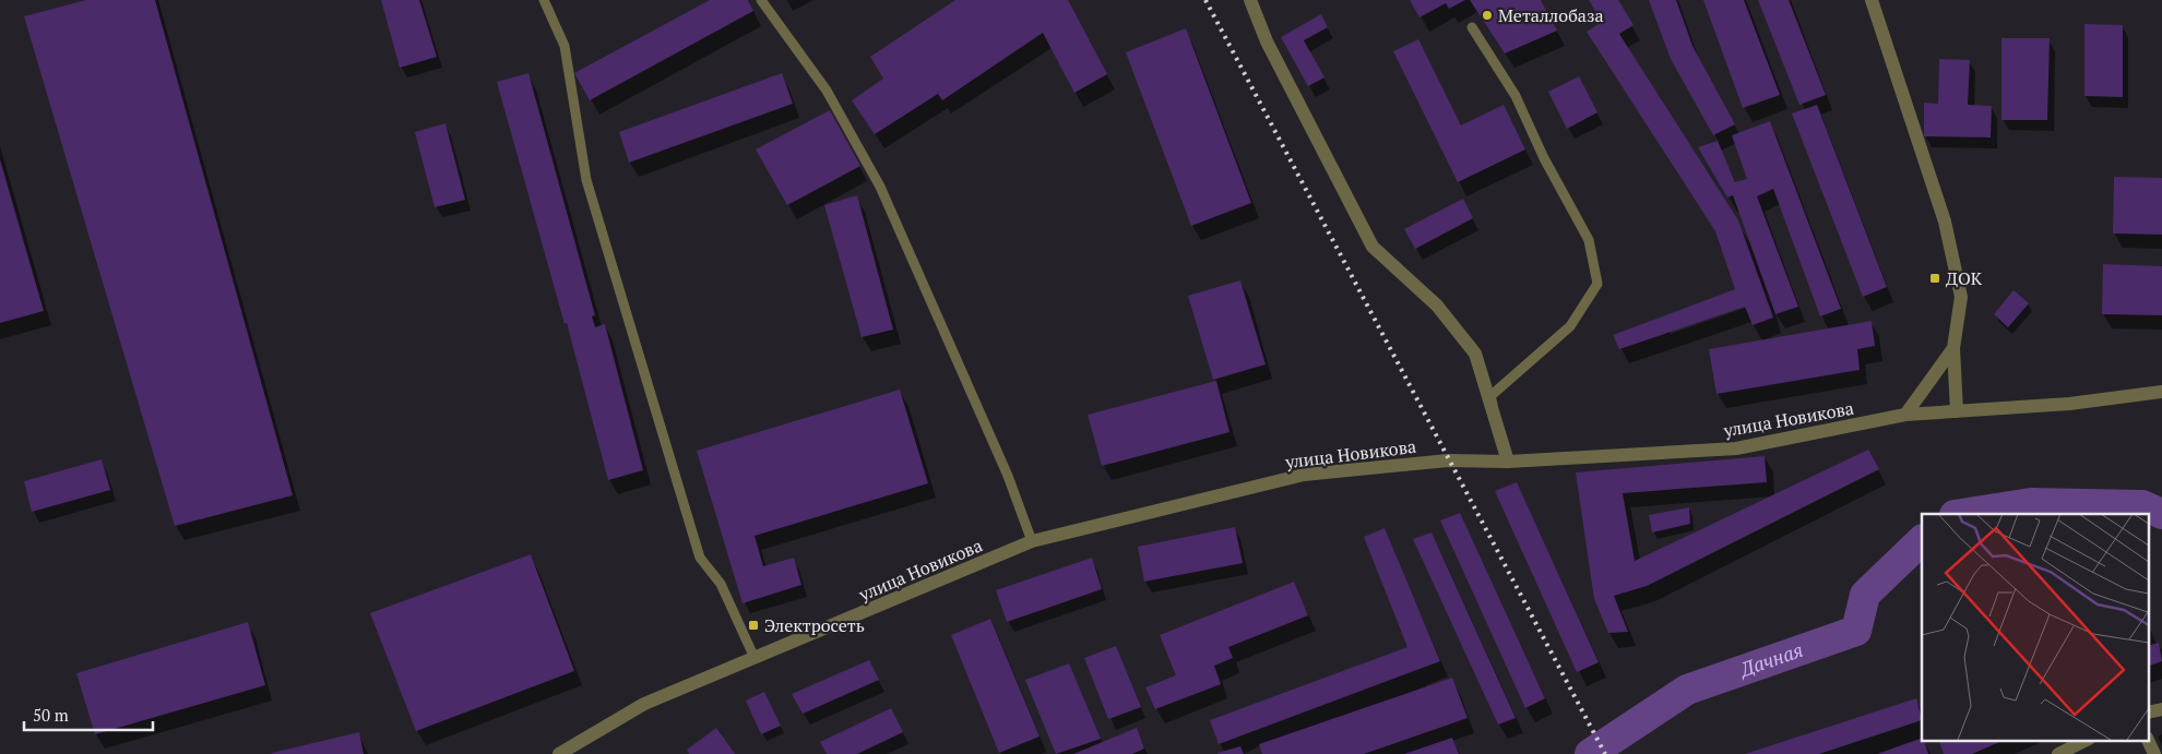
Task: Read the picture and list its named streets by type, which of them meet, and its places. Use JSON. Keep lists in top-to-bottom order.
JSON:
{
  "streets": {
    "street": ["улица Новикова"]
  },
  "water": ["Дачная"],
  "places": {
    "other": ["Металлобаза"],
    "transit": ["ДОК", "Электросеть"]
  },
  "scale_bar": "50 m"
}
